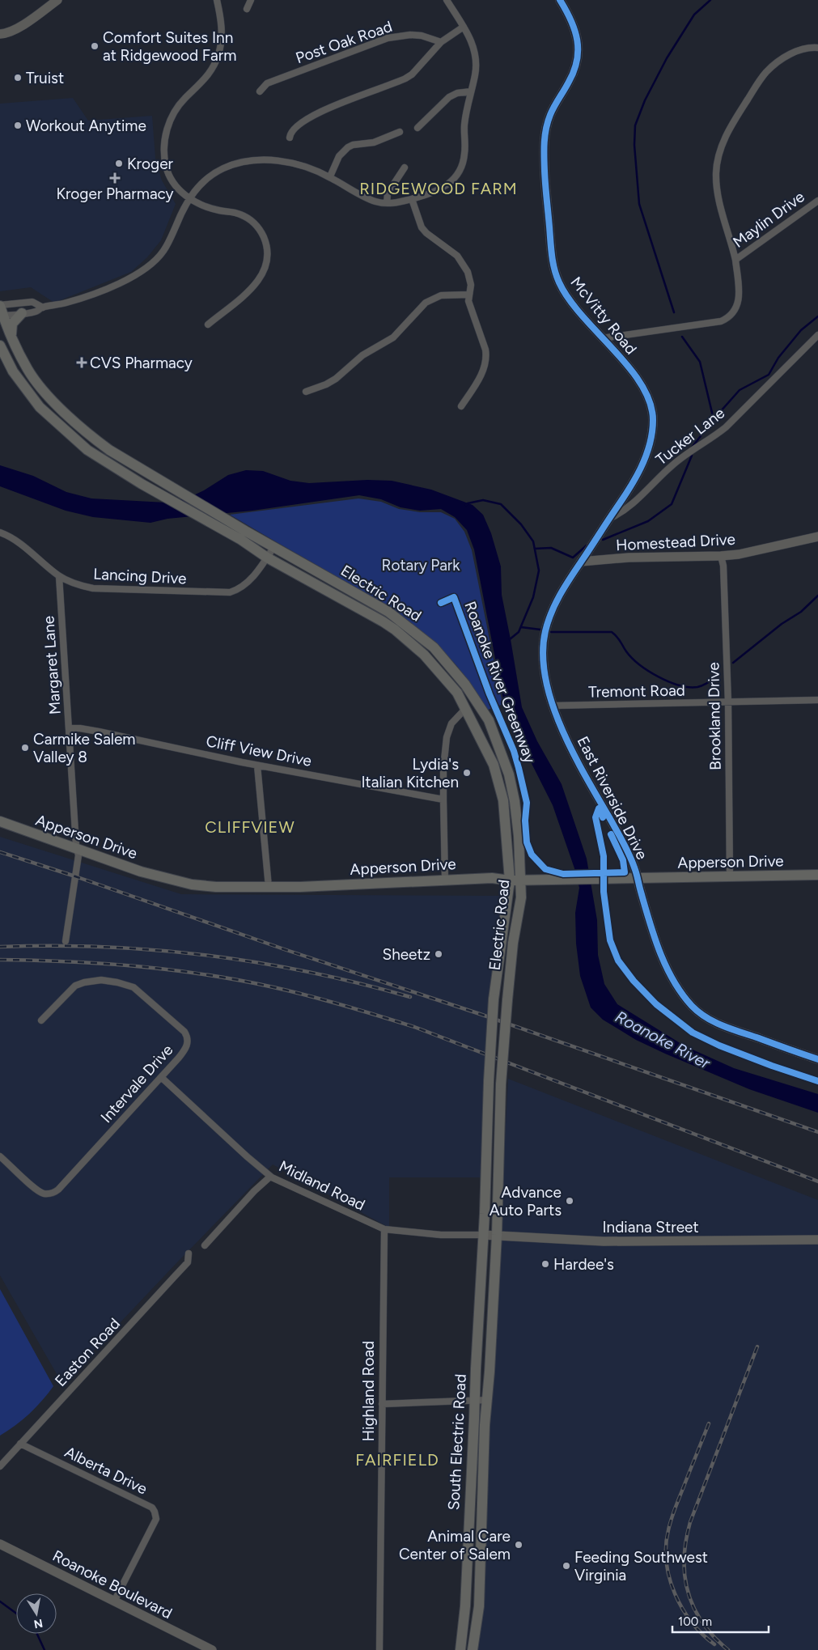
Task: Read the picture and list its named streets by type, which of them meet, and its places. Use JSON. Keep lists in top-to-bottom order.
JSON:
{
  "streets": {
    "main road": ["Electric Road", "Apperson Drive", "South Electric Road"],
    "street": [
      "Post Oak Road",
      "Maylin Drive",
      "McVitty Road",
      "Tucker Lane",
      "Homestead Drive",
      "Lancing Drive",
      "Margaret Lane",
      "Tremont Road",
      "Brookland Drive",
      "Cliff View Drive",
      "East Riverside Drive",
      "Intervale Drive",
      "Midland Road",
      "Indiana Street",
      "Easton Road",
      "Highland Road",
      "Alberta Drive",
      "Roanoke Boulevard"
    ],
    "cycle path": ["Roanoke River Greenway"]
  },
  "crossings": [
    ["Maylin Drive", "McVitty Road"],
    ["McVitty Road", "Tucker Lane"],
    ["McVitty Road", "Homestead Drive"],
    ["McVitty Road", "East Riverside Drive"],
    ["Homestead Drive", "Brookland Drive"],
    ["Homestead Drive", "East Riverside Drive"],
    ["Lancing Drive", "Electric Road"],
    ["Lancing Drive", "Margaret Lane"],
    ["Electric Road", "Apperson Drive"],
    ["Electric Road", "Midland Road"],
    ["Electric Road", "Indiana Street"],
    ["Electric Road", "South Electric Road"],
    ["Margaret Lane", "Cliff View Drive"],
    ["Margaret Lane", "Apperson Drive"],
    ["Tremont Road", "Brookland Drive"],
    ["Tremont Road", "East Riverside Drive"],
    ["Brookland Drive", "Apperson Drive"],
    ["East Riverside Drive", "Apperson Drive"],
    ["Intervale Drive", "Midland Road"],
    ["Midland Road", "Indiana Street"],
    ["Midland Road", "Highland Road"],
    ["Midland Road", "South Electric Road"],
    ["Indiana Street", "South Electric Road"],
    ["Easton Road", "Alberta Drive"],
    ["Alberta Drive", "Roanoke Boulevard"]
  ],
  "districts": ["RIDGEWOOD FARM", "CLIFFVIEW", "FAIRFIELD"],
  "water": ["Roanoke River"],
  "parks": ["Rotary Park"],
  "places": {
    "other": [
      "Comfort Suites Inn at Ridgewood Farm",
      "Truist",
      "Workout Anytime",
      "Kroger",
      "Carmike Salem Valley 8",
      "Lydia's Italian Kitchen",
      "Sheetz",
      "Advance Auto Parts",
      "Hardee's",
      "Animal Care Center of Salem",
      "Feeding Southwest Virginia"
    ],
    "health": ["Kroger Pharmacy", "CVS Pharmacy"]
  },
  "scale_bar": "100 m",
  "north": "bottom"
}
